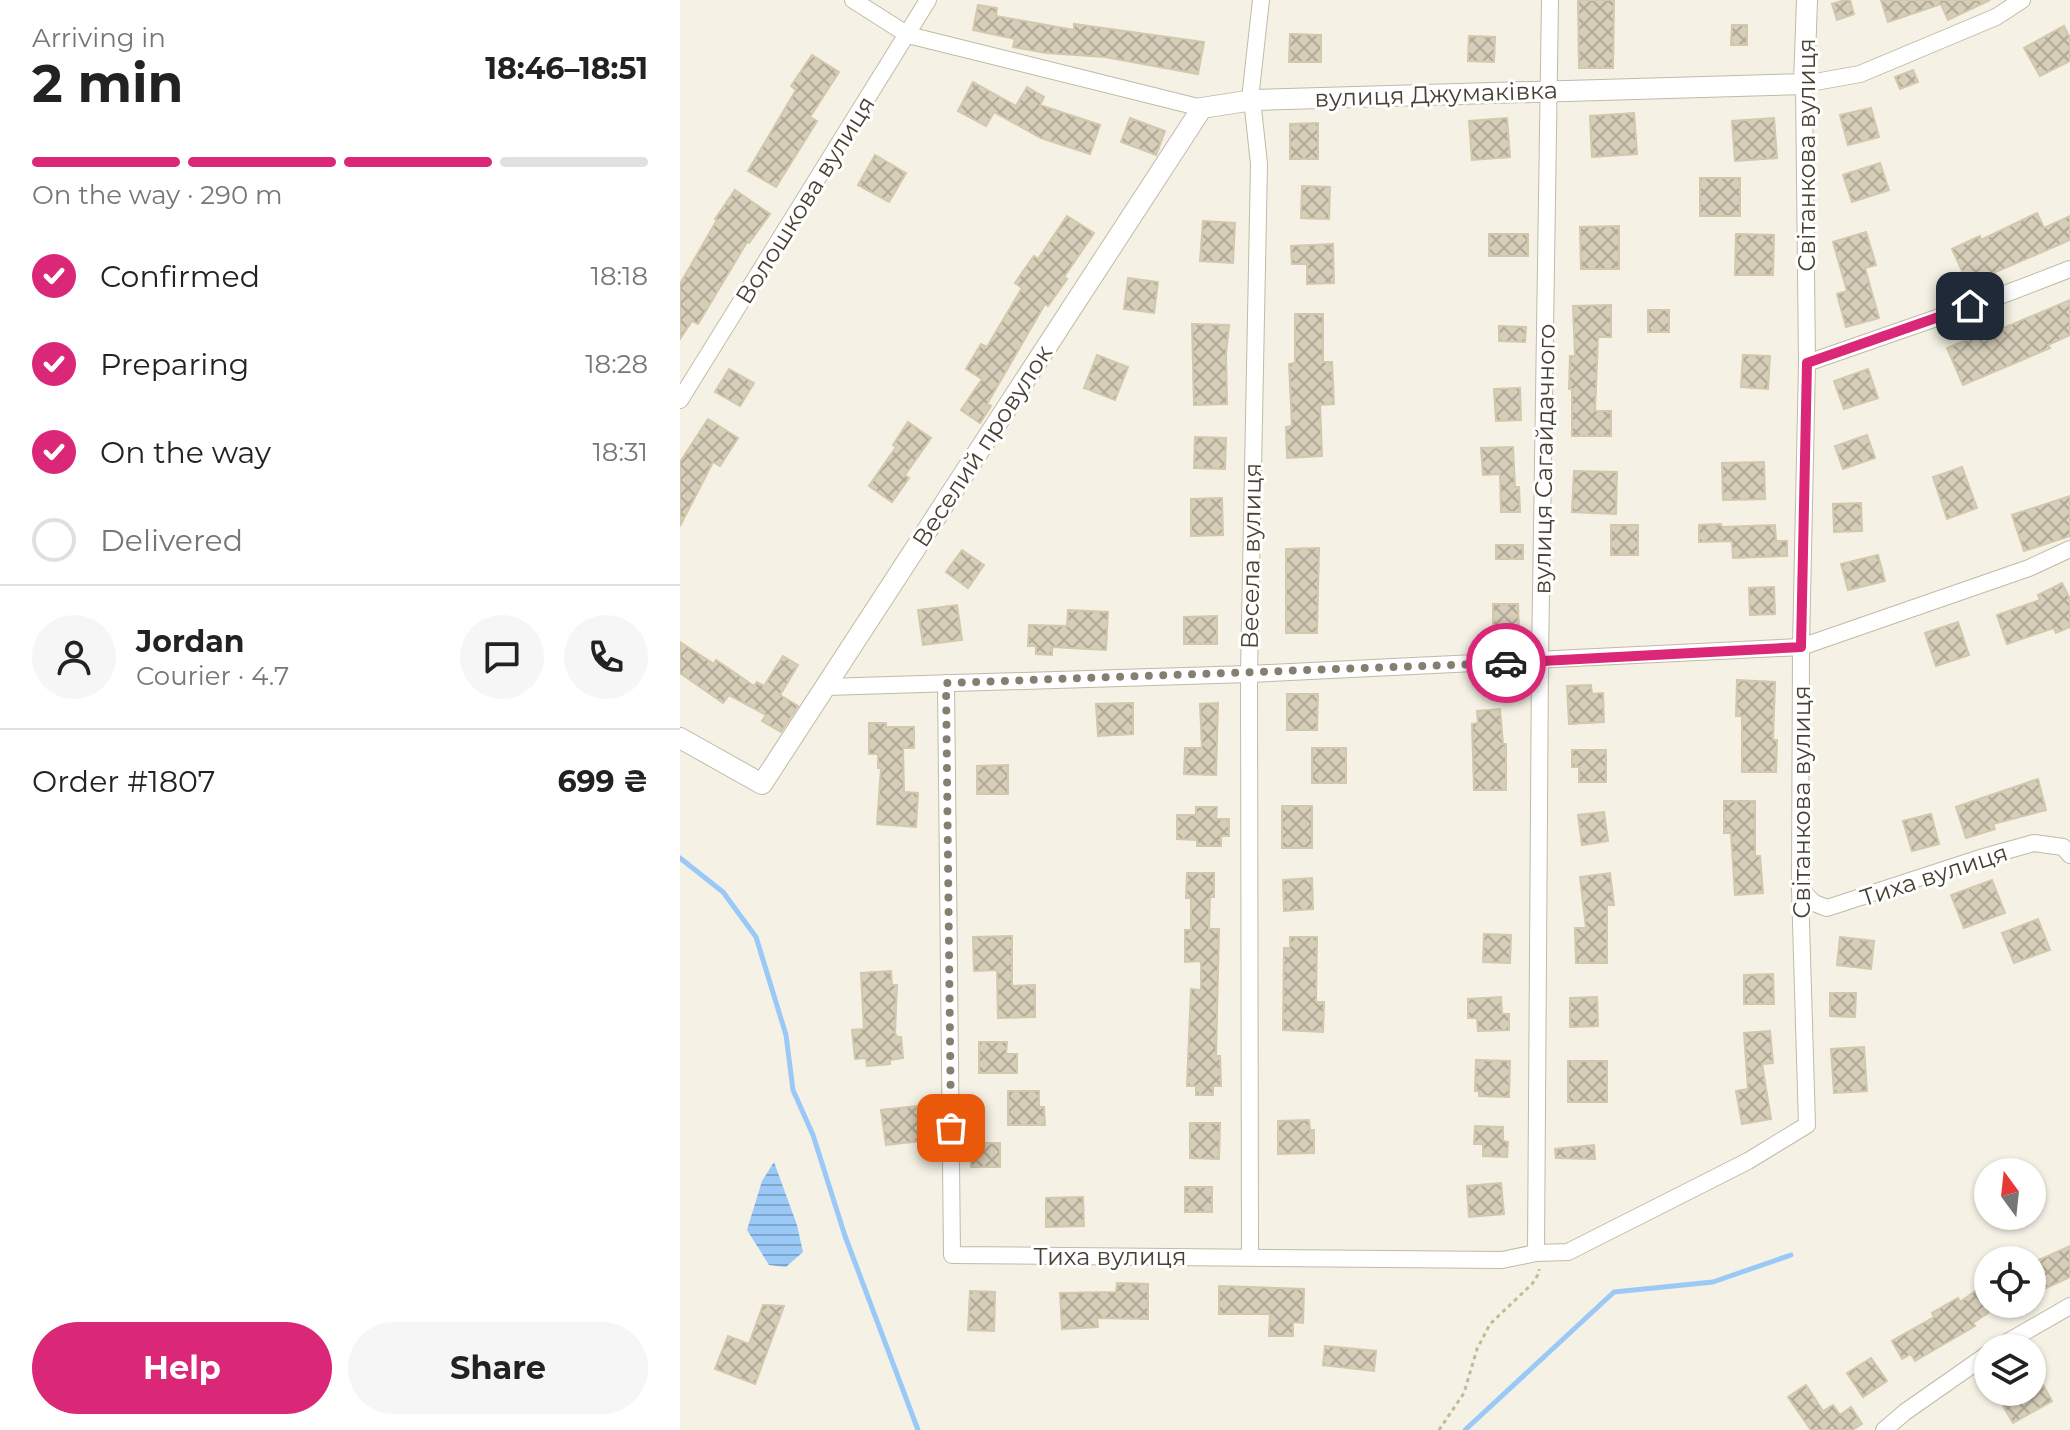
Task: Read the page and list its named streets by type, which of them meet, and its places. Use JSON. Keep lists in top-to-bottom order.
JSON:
{
  "streets": {
    "street": [
      "вулиця Джумаківка",
      "Світанкова вулиця",
      "Волошкова вулиця",
      "Веселий провулок",
      "вулиця Сагайдачного",
      "Весела вулиця",
      "Тиха вулиця"
    ]
  },
  "crossings": [
    ["вулиця Джумаківка", "Світанкова вулиця"],
    ["вулиця Джумаківка", "Волошкова вулиця"],
    ["вулиця Джумаківка", "Веселий провулок"],
    ["вулиця Джумаківка", "вулиця Сагайдачного"],
    ["вулиця Джумаківка", "Весела вулиця"],
    ["Світанкова вулиця", "Тиха вулиця"],
    ["вулиця Сагайдачного", "Тиха вулиця"],
    ["Весела вулиця", "Тиха вулиця"]
  ],
  "north": "top",
  "page": {
    "heading": ["2 min", "Arriving in", "18:46–18:51"],
    "panel": [
      "Jordan",
      "Courier · 4.7",
      "Order #1807",
      "699 ₴"
    ],
    "bar": "On the way · 290 m",
    "list": [
      ["Confirmed", "18:18"],
      ["Preparing", "18:28"],
      ["On the way", "18:31"],
      "Delivered"
    ],
    "buttons": ["Help", "Share"]
  }
}
